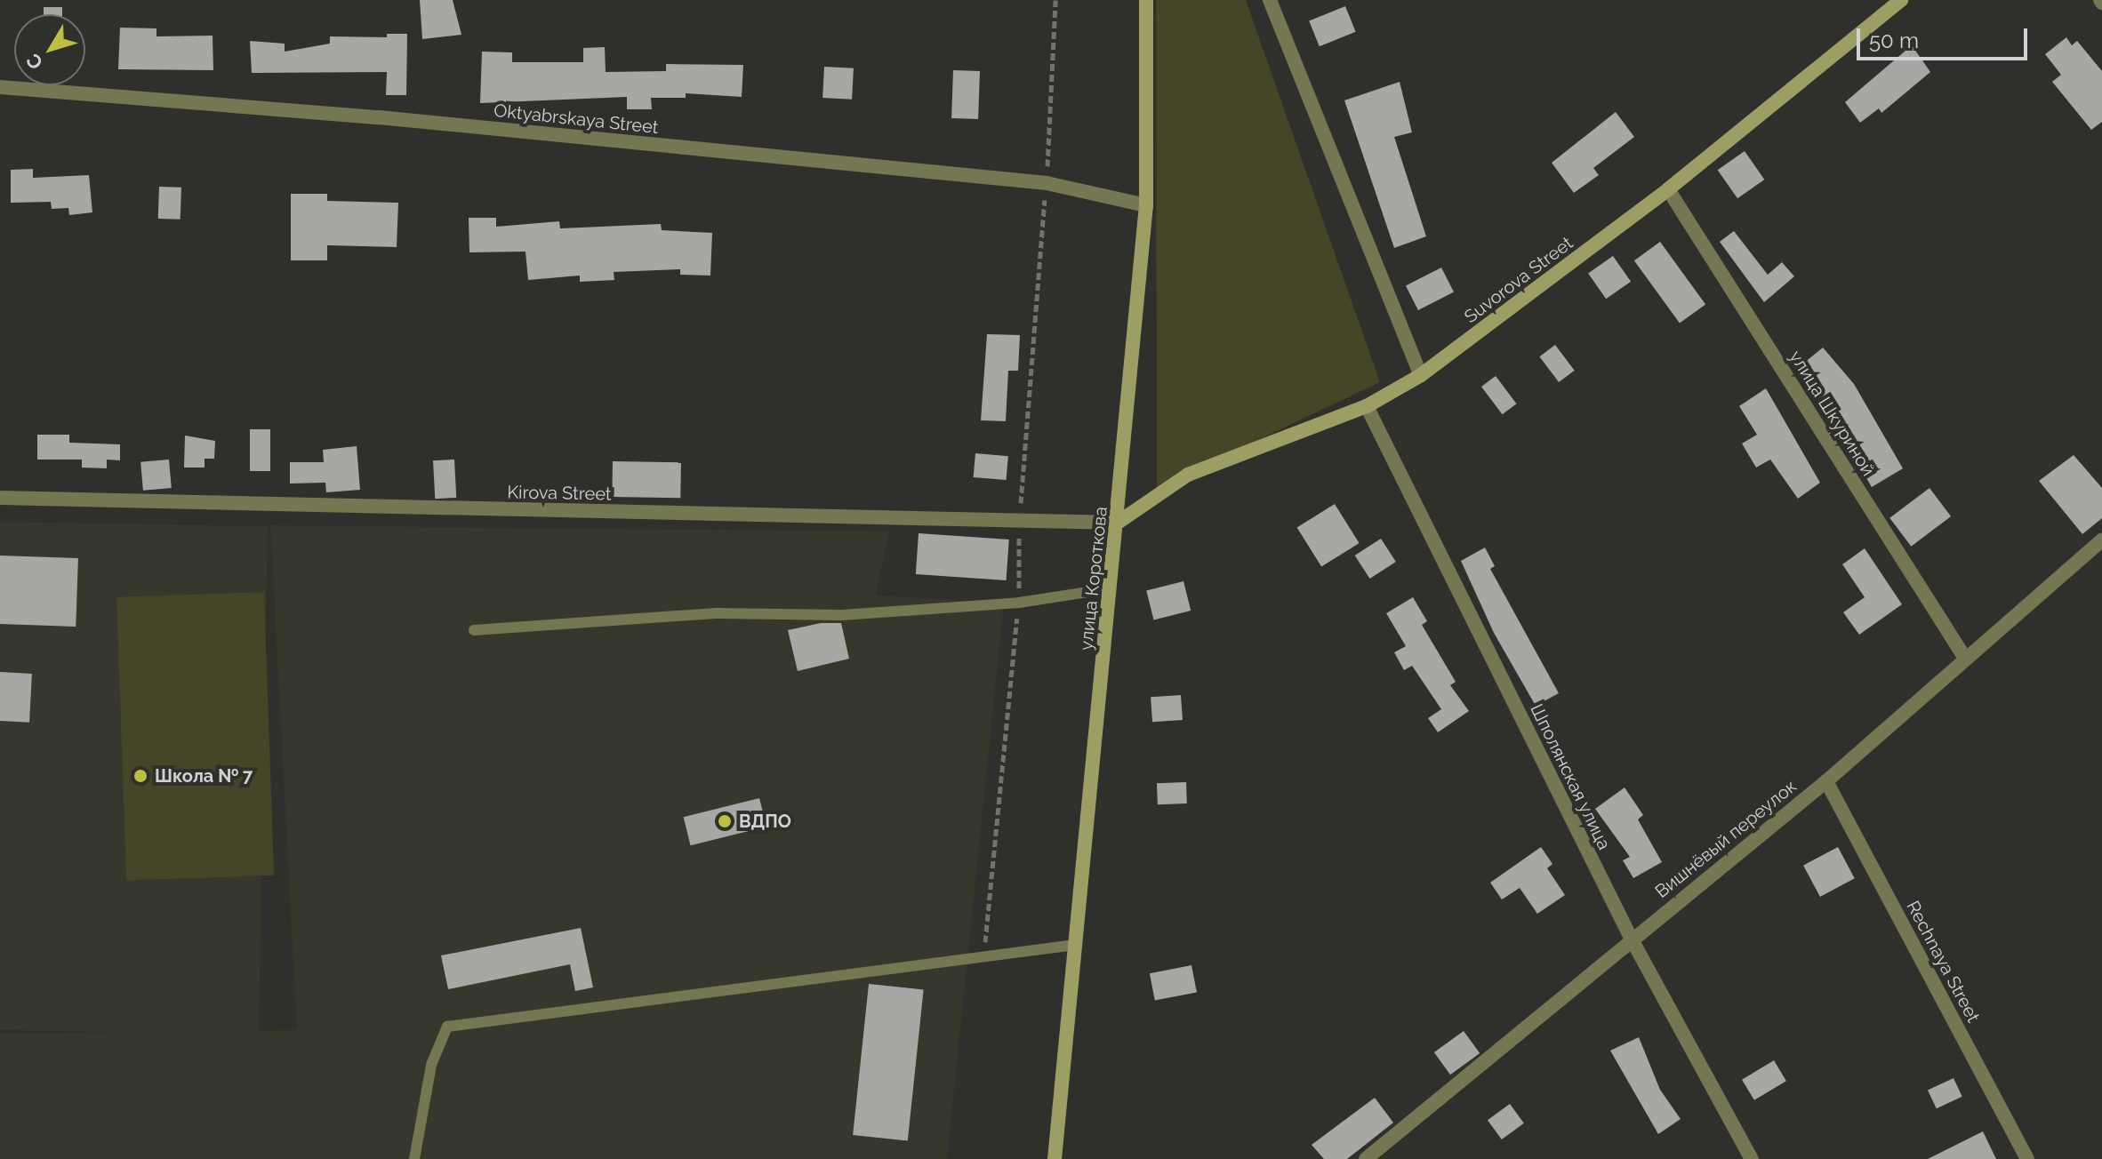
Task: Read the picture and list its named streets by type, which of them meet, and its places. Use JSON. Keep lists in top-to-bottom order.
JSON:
{
  "streets": {
    "street": [
      "Oktyabrskaya Street",
      "Suvorova Street",
      "улица Шкуриной",
      "Kirova Street",
      "улица Короткова",
      "Шполянская улица",
      "Вишнёвый переулок",
      "Rechnaya Street"
    ]
  },
  "crossings": [
    ["Oktyabrskaya Street", "улица Короткова"],
    ["Suvorova Street", "улица Шкуриной"],
    ["Suvorova Street", "Kirova Street"],
    ["Suvorova Street", "улица Короткова"],
    ["Suvorova Street", "Шполянская улица"],
    ["улица Шкуриной", "Вишнёвый переулок"],
    ["Kirova Street", "улица Короткова"],
    ["Шполянская улица", "Вишнёвый переулок"],
    ["Вишнёвый переулок", "Rechnaya Street"]
  ],
  "places": ["Школа № 7", "ВДПО"],
  "scale_bar": "50 m",
  "north": "bottom left"
}
